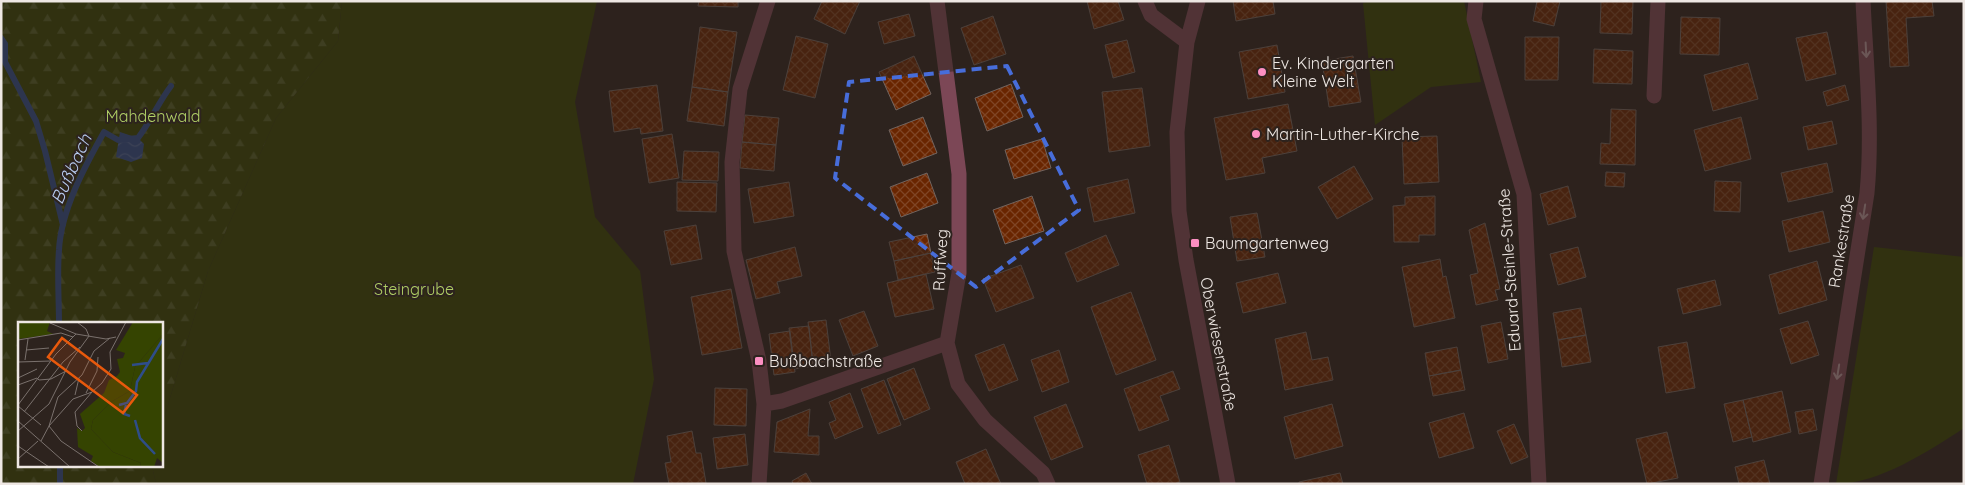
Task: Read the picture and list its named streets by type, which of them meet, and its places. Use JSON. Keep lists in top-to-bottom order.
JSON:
{
  "streets": {
    "street": [
      "Rankestraße",
      "Ruffweg",
      "Eduard-Steinle-Straße",
      "Oberwiesenstraße"
    ]
  },
  "one_way": ["Rankestraße"],
  "water": ["Bußbach"],
  "parks": ["Mahdenwald", "Steingrube"],
  "places": {
    "other": ["Ev. Kindergarten Kleine Welt", "Martin-Luther-Kirche"],
    "transit": ["Baumgartenweg", "Bußbachstraße"]
  }
}
